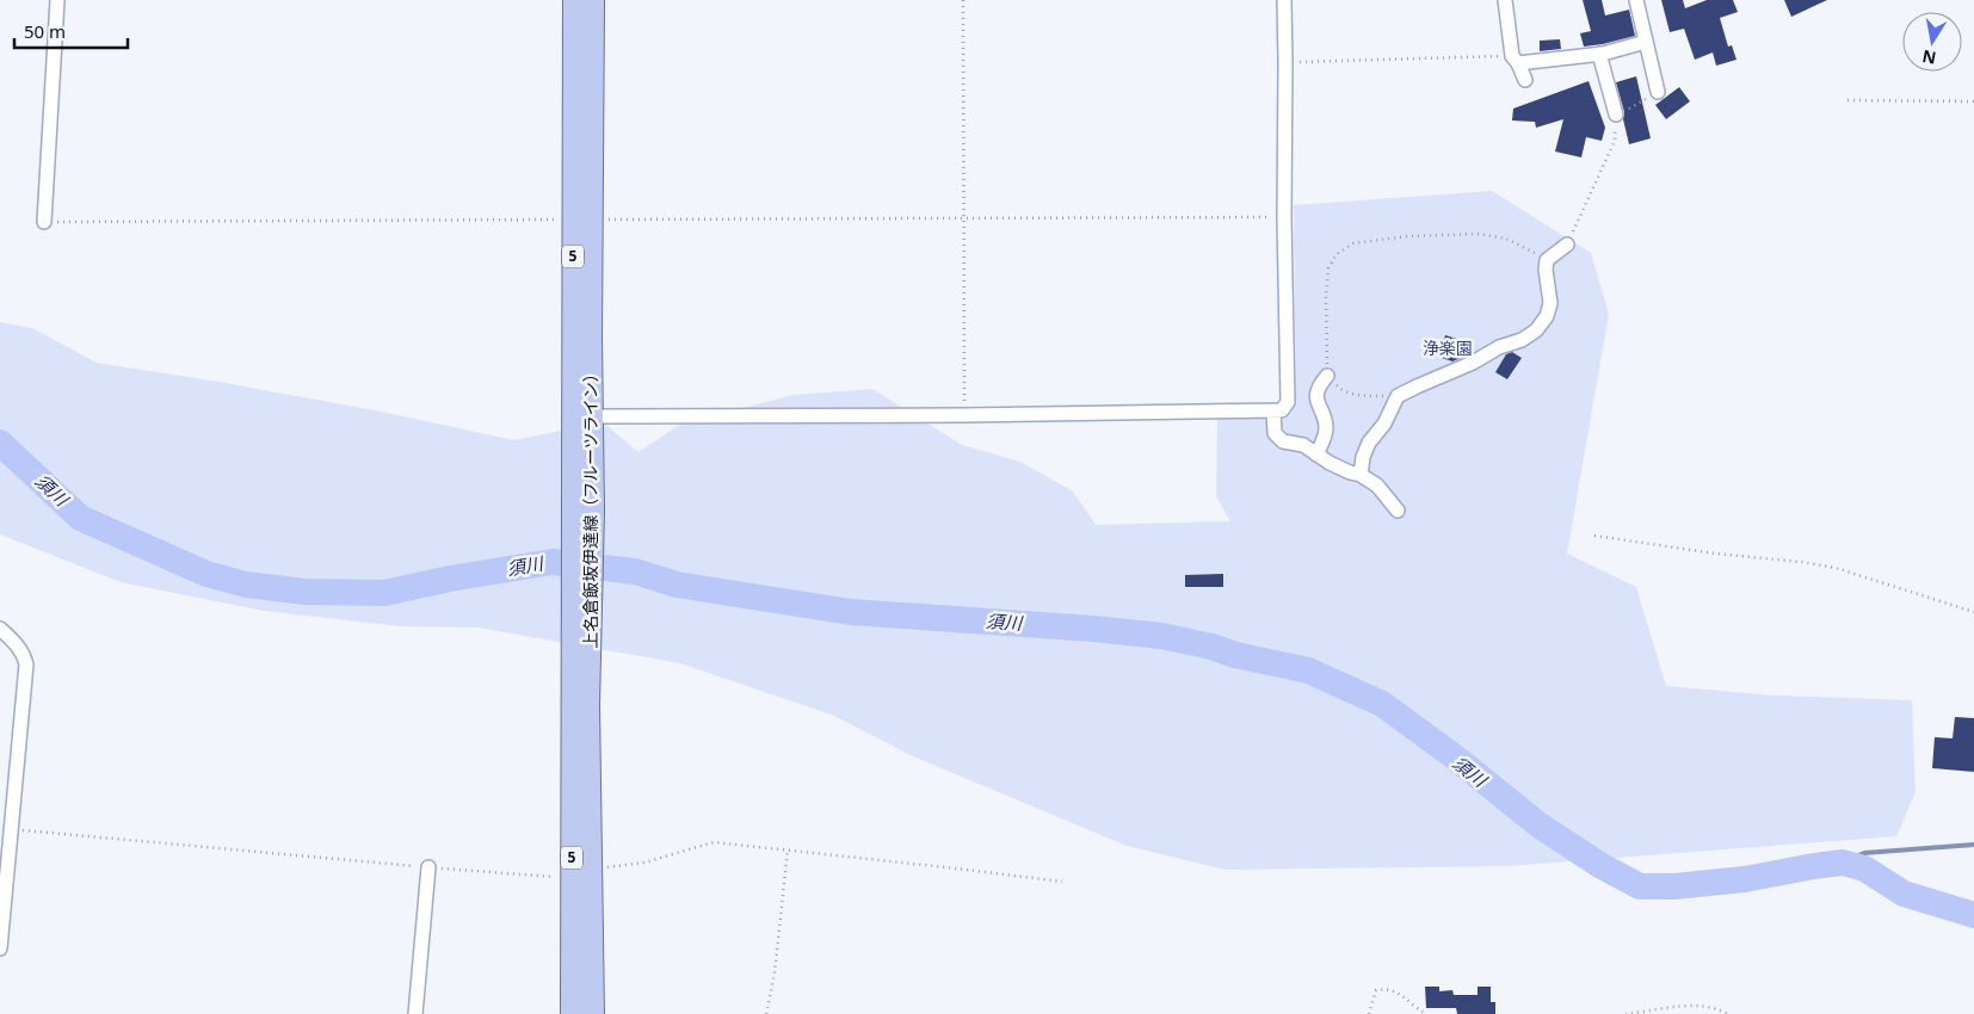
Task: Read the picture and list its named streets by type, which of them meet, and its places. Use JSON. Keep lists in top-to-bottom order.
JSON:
{
  "streets": {
    "main road": ["5", "上名倉飯坂伊達線（フルーツライン）"]
  },
  "water": ["須川"],
  "parks": ["浄楽園"],
  "scale_bar": "50 m",
  "north": "bottom"
}
